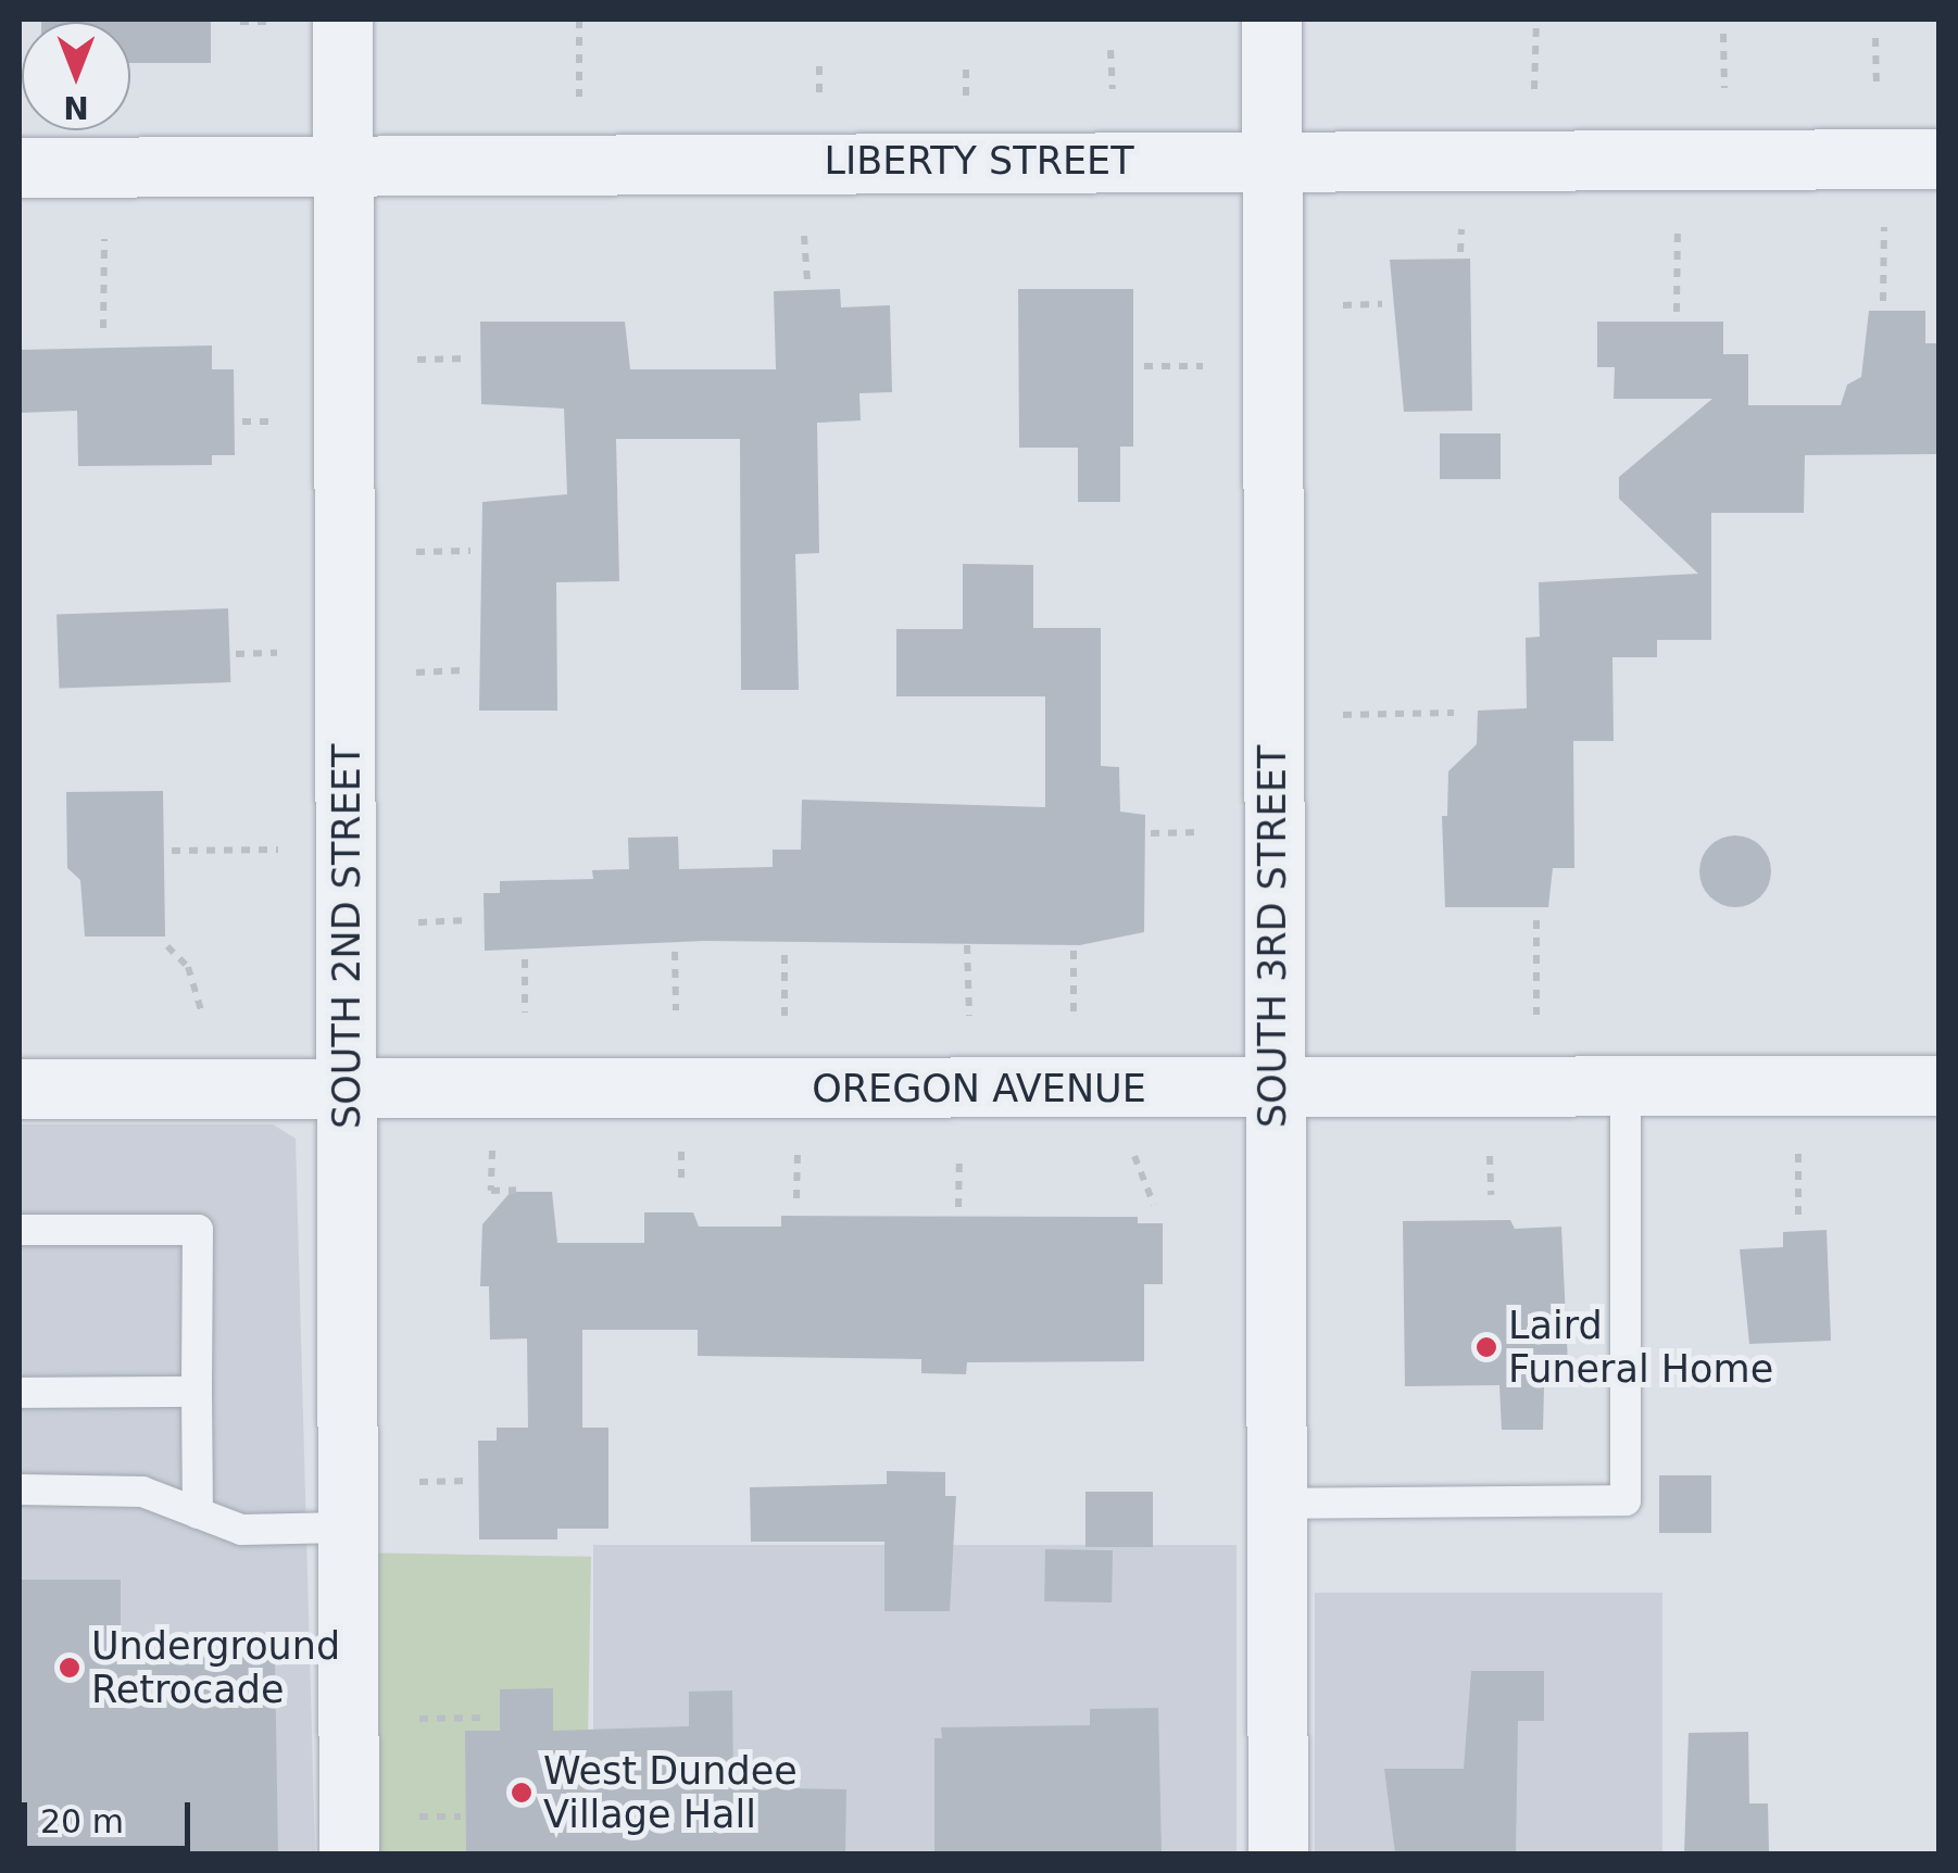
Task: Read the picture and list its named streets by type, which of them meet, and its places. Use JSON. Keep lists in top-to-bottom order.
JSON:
{
  "streets": {
    "street": [
      "LIBERTY STREET",
      "SOUTH 2ND STREET",
      "SOUTH 3RD STREET",
      "OREGON AVENUE"
    ]
  },
  "crossings": [
    ["LIBERTY STREET", "SOUTH 2ND STREET"],
    ["LIBERTY STREET", "SOUTH 3RD STREET"],
    ["SOUTH 2ND STREET", "OREGON AVENUE"],
    ["SOUTH 3RD STREET", "OREGON AVENUE"]
  ],
  "places": ["Laird Funeral Home", "Underground Retrocade", "West Dundee Village Hall"],
  "scale_bar": "20 m",
  "north": "bottom"
}
